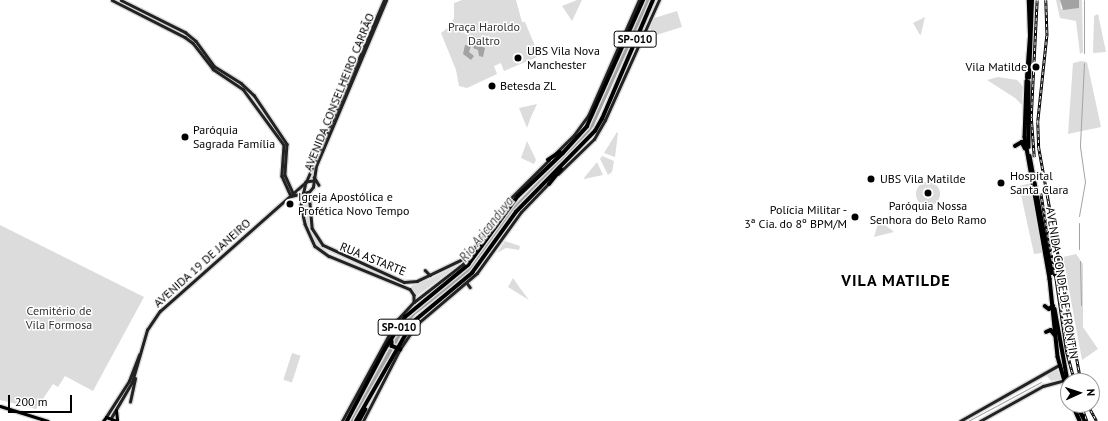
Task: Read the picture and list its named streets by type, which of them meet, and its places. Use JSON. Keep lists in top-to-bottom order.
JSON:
{
  "streets": {
    "highway": ["SP-010", "AVENIDA CONDE DE FRONTIN"],
    "main road": ["AVENIDA CONSELHEIRO CARRÃO", "RUA ASTARTE", "AVENIDA 19 DE JANEIRO"]
  },
  "crossings": [
    ["AVENIDA CONSELHEIRO CARRÃO", "RUA ASTARTE"],
    ["AVENIDA CONSELHEIRO CARRÃO", "AVENIDA 19 DE JANEIRO"]
  ],
  "districts": ["VILA MATILDE"],
  "water": ["Rio Aricanduva"],
  "parks": ["Praça Haroldo Daltro", "Cemitério de Vila Formosa"],
  "places": [
    "UBS Vila Nova Manchester",
    "Vila Matilde",
    "Betesda ZL",
    "Paróquia Sagrada Família",
    "UBS Vila Matilde",
    "Hospital Santa Clara",
    "Paróquia Nossa Senhora do Belo Ramo",
    "Igreja Apostólica e Profética Novo Tempo",
    "Polícia Militar - 3ª Cia. do 8º BPM/M"
  ],
  "scale_bar": "200 m",
  "north": "right"
}
